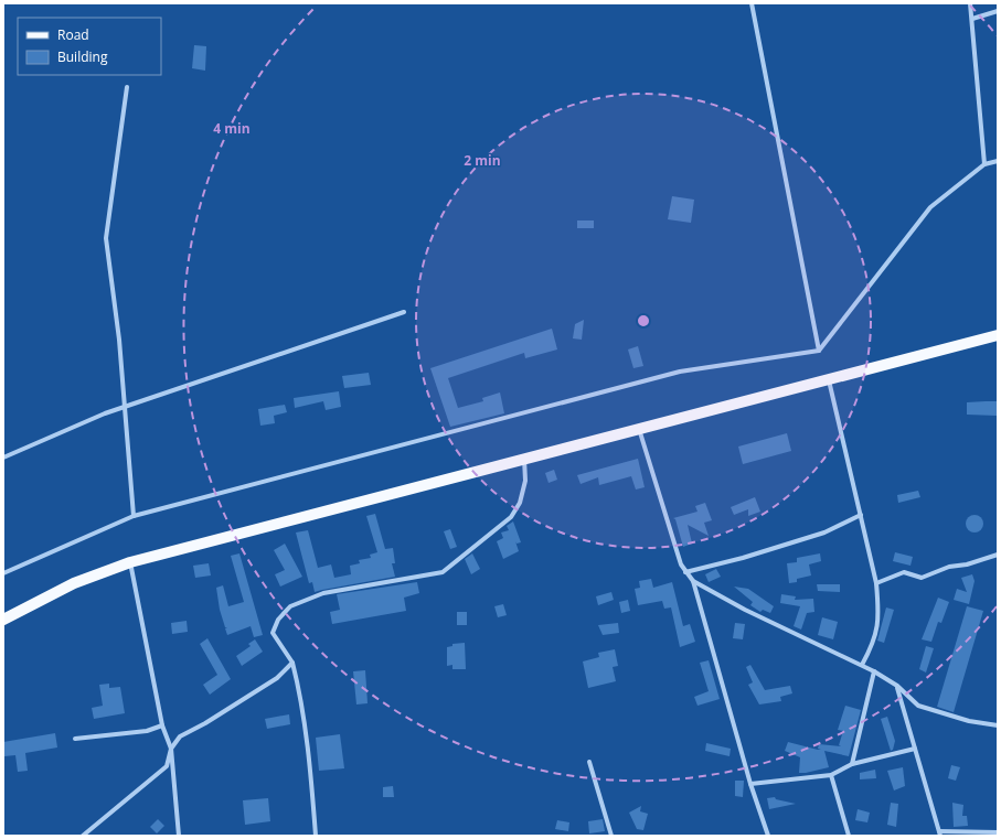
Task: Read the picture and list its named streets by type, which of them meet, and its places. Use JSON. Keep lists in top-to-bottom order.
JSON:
{
  "legend": ["Road", "Building"],
  "rings": ["4 min", "2 min"]
}
